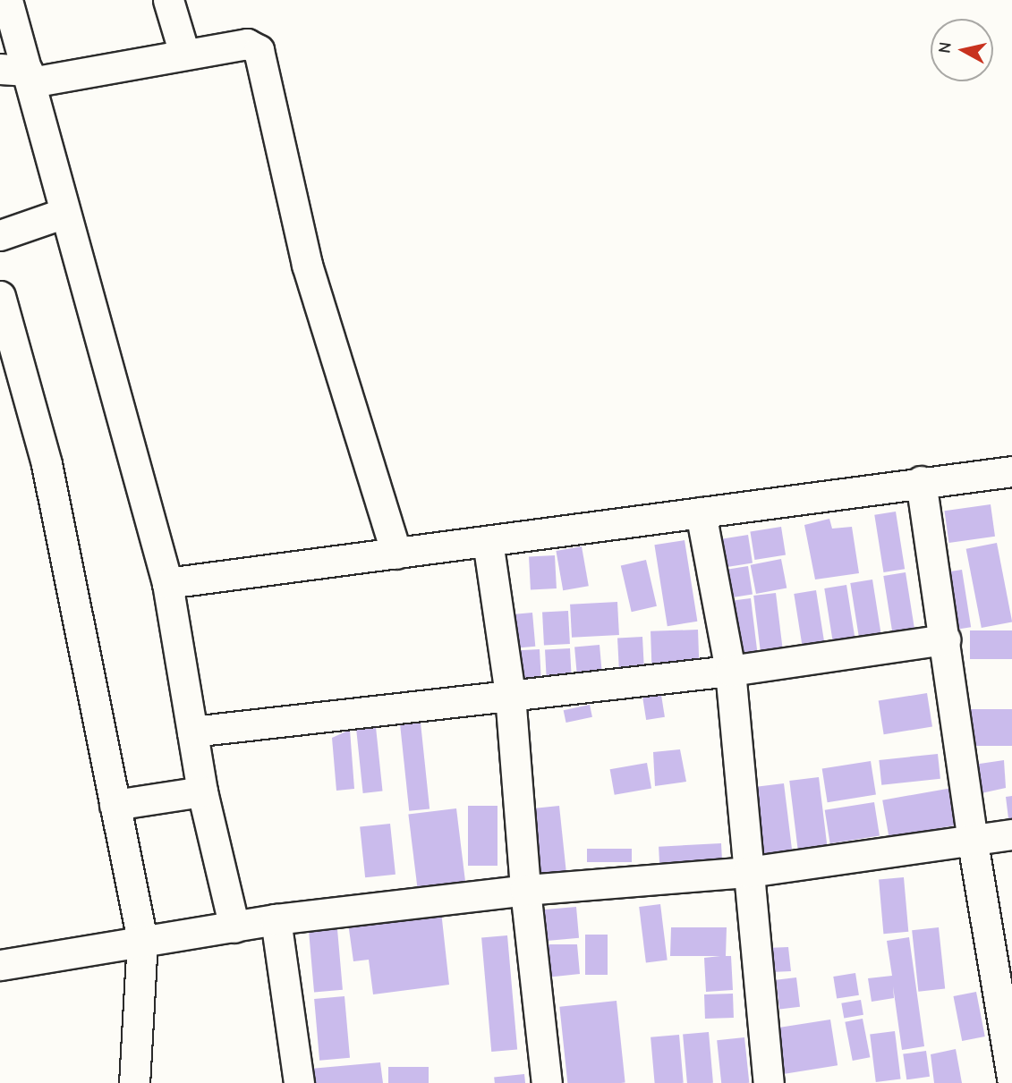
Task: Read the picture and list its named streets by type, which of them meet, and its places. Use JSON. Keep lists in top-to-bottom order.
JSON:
{
  "north": "left"
}
